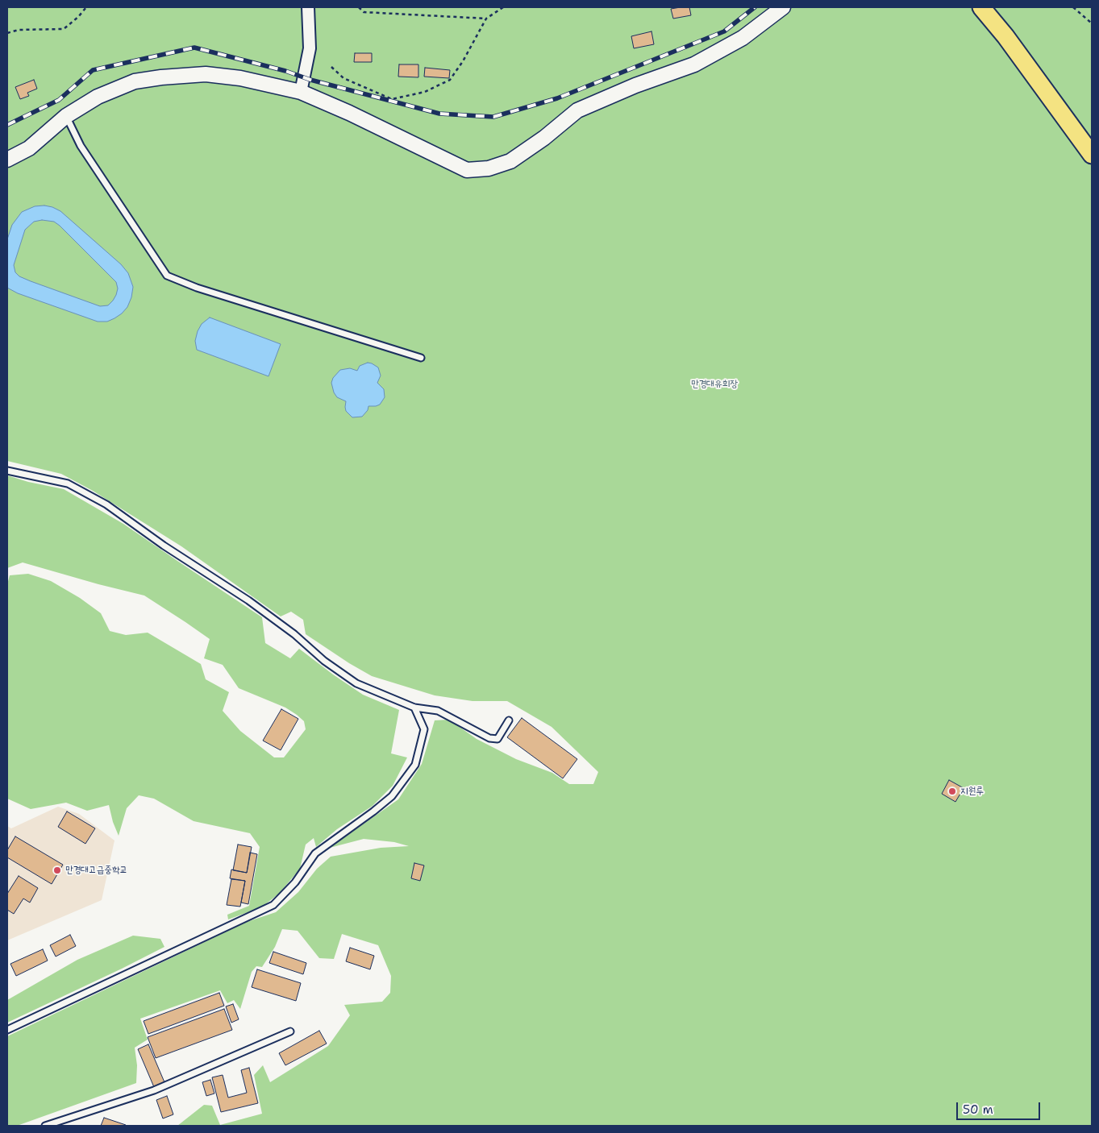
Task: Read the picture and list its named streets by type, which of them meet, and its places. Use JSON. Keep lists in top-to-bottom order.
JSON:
{
  "parks": ["만경대유희장"],
  "places": ["지원루", "만경대고급중학교"],
  "scale_bar": "50 m"
}
